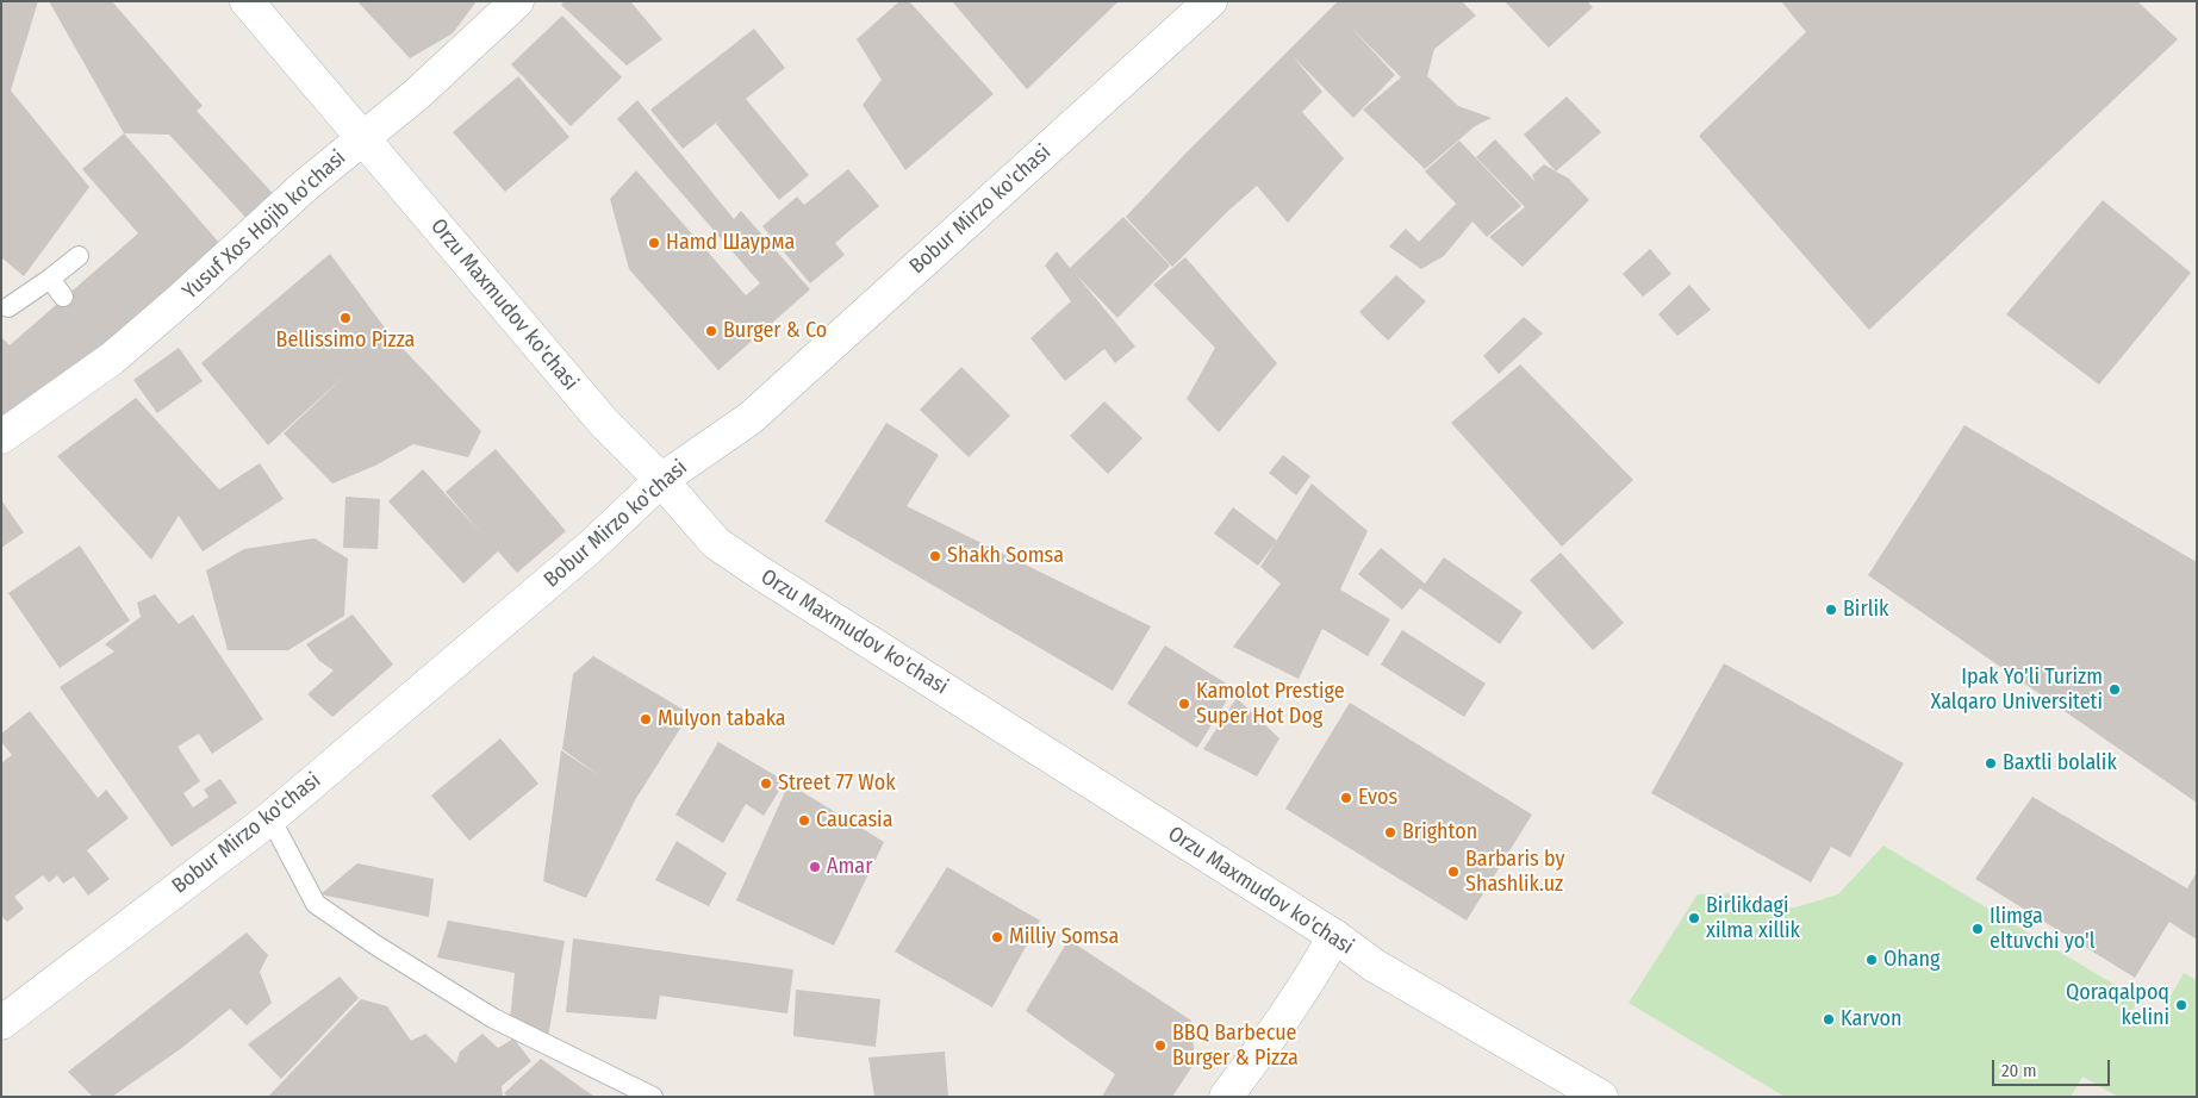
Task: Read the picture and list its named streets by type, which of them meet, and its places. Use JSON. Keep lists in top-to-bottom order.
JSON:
{
  "streets": {
    "main road": ["Bobur Mirzo ko'chasi", "Yusuf Xos Hojib ko'chasi", "Orzu Maxmudov ko'chasi"]
  },
  "crossings": [
    ["Bobur Mirzo ko'chasi", "Orzu Maxmudov ko'chasi"],
    ["Yusuf Xos Hojib ko'chasi", "Orzu Maxmudov ko'chasi"]
  ],
  "places": [
    "Hamd Шаурма",
    "Bellissimo Pizza",
    "Burger & Co",
    "Shakh Somsa",
    "Birlik",
    "Ipak Yo'li Turizm Xalqaro Universiteti",
    "Kamolot Prestige Super Hot Dog",
    "Mulyon tabaka",
    "Baxtli bolalik",
    "Street 77 Wok",
    "Evos",
    "Caucasia",
    "Brighton",
    "Amar",
    "Barbaris by Shashlik.uz",
    "Birlikdagi xilma xillik",
    "Ilimga eltuvchi yo'l",
    "Milliy Somsa",
    "Ohang",
    "Qoraqalpoq kelini",
    "Karvon",
    "BBQ Barbecue Burger & Pizza"
  ],
  "scale_bar": "20 m"
}
